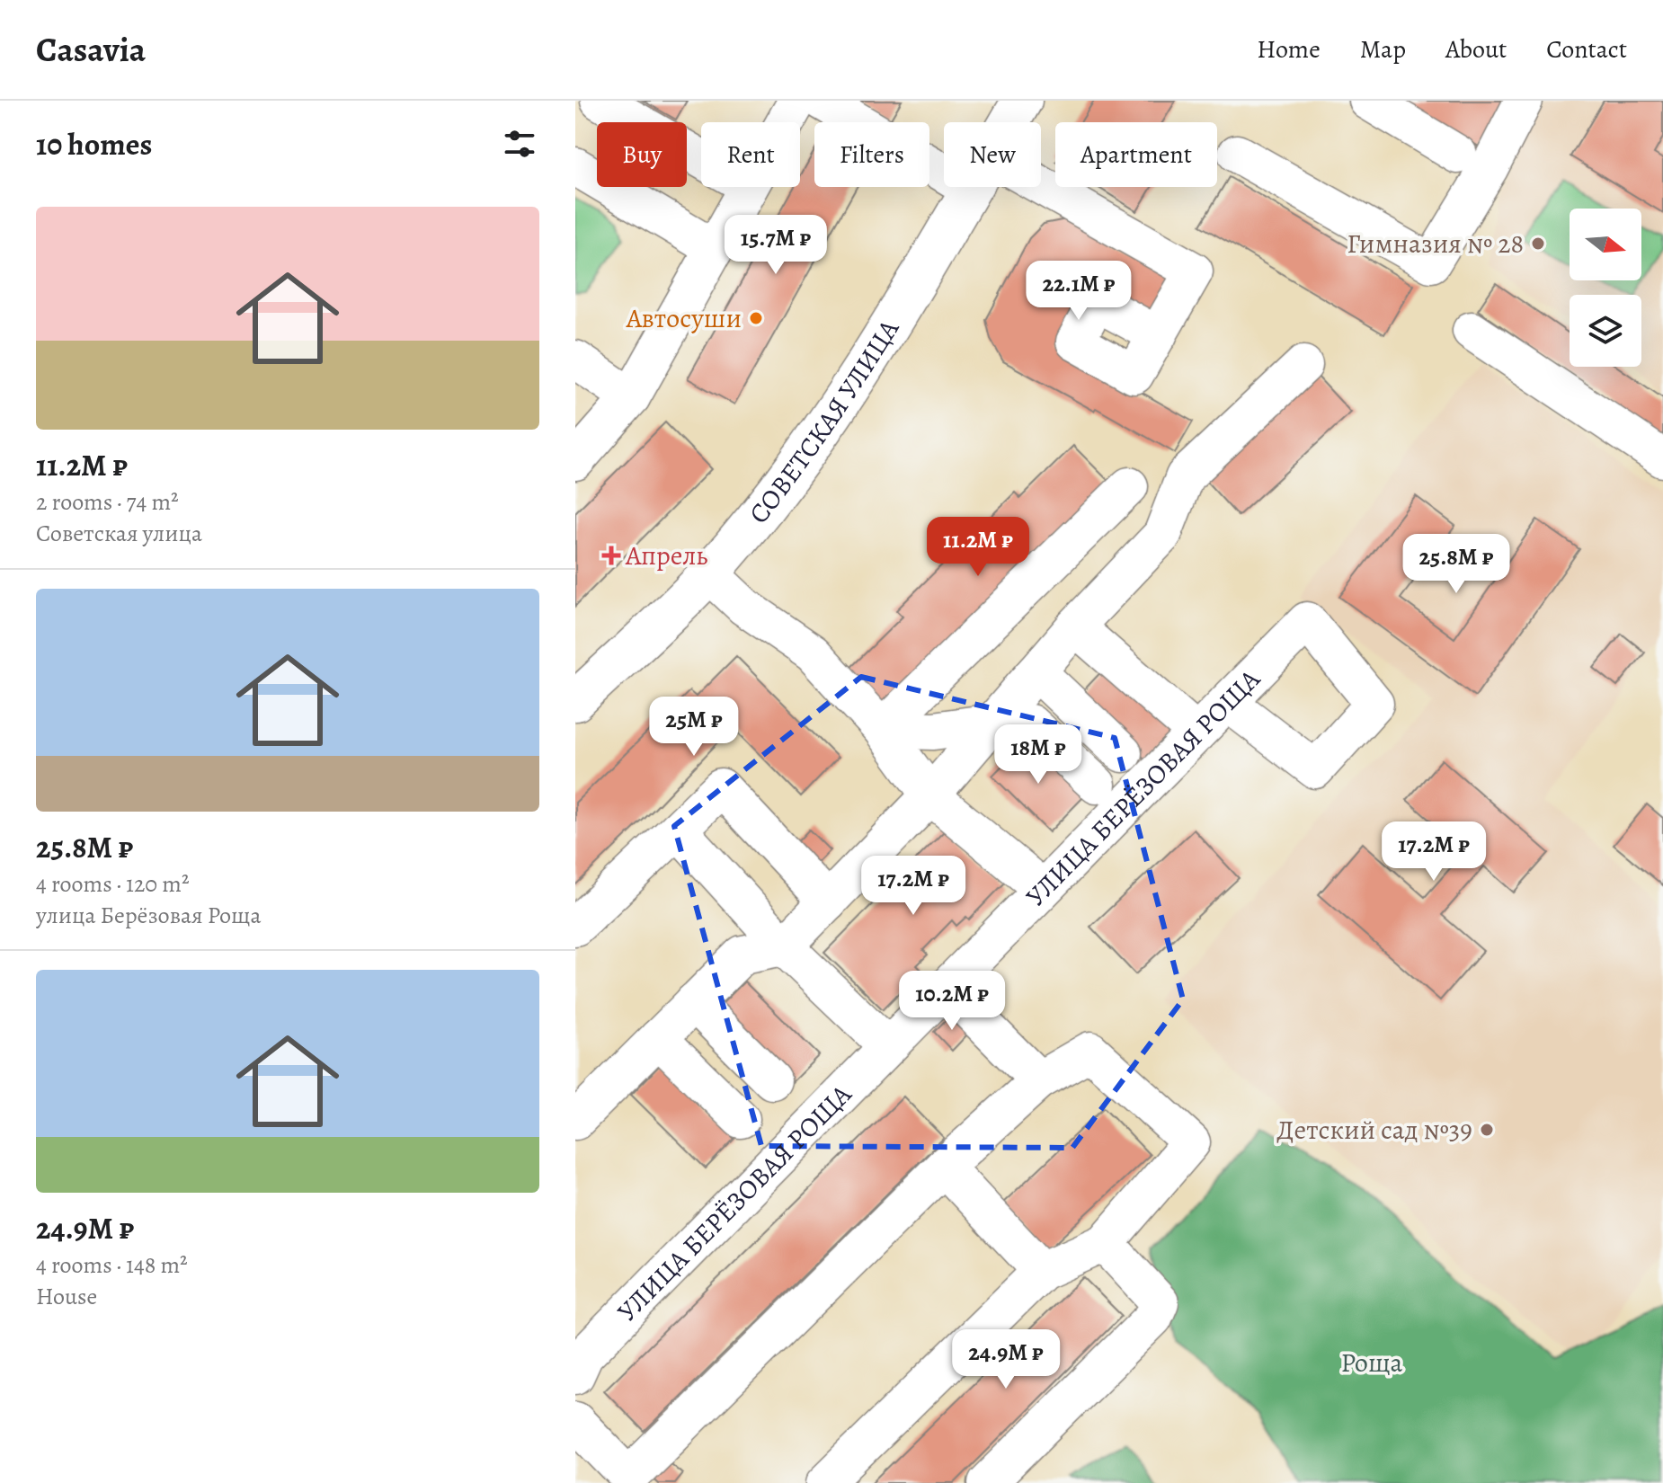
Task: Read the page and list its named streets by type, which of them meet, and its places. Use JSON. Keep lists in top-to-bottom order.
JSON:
{
  "streets": {
    "main road": ["СОВЕТСКАЯ УЛИЦА"],
    "street": ["УЛИЦА БЕРЁЗОВАЯ РОЩА"]
  },
  "parks": ["Роща"],
  "places": {
    "other": ["Гимназия № 28", "Автосуши", "Детский сад №39"],
    "health": ["Апрель"]
  },
  "north": "right",
  "page": {
    "header": "Casavia",
    "nav": [
      "Home",
      "Map",
      "About",
      "Contact"
    ],
    "heading": "10 homes",
    "chip": [
      "Buy",
      "Rent",
      "Filters",
      "New",
      "Apartment"
    ],
    "list": [
      {
        "name": "11.2M ₽",
        "note": "2 rooms · 74 m² · Советская улица"
      },
      {
        "name": "25.8M ₽",
        "note": "4 rooms · 120 m² · улица Берёзовая Роща"
      },
      {
        "name": "24.9M ₽",
        "note": "4 rooms · 148 m² · House"
      }
    ],
    "price": [
      "15.7M ₽",
      "22.1M ₽",
      "11.2M ₽",
      "25.8M ₽",
      "25M ₽",
      "18M ₽",
      "17.2M ₽",
      "17.2M ₽",
      "10.2M ₽",
      "24.9M ₽"
    ]
  }
}
